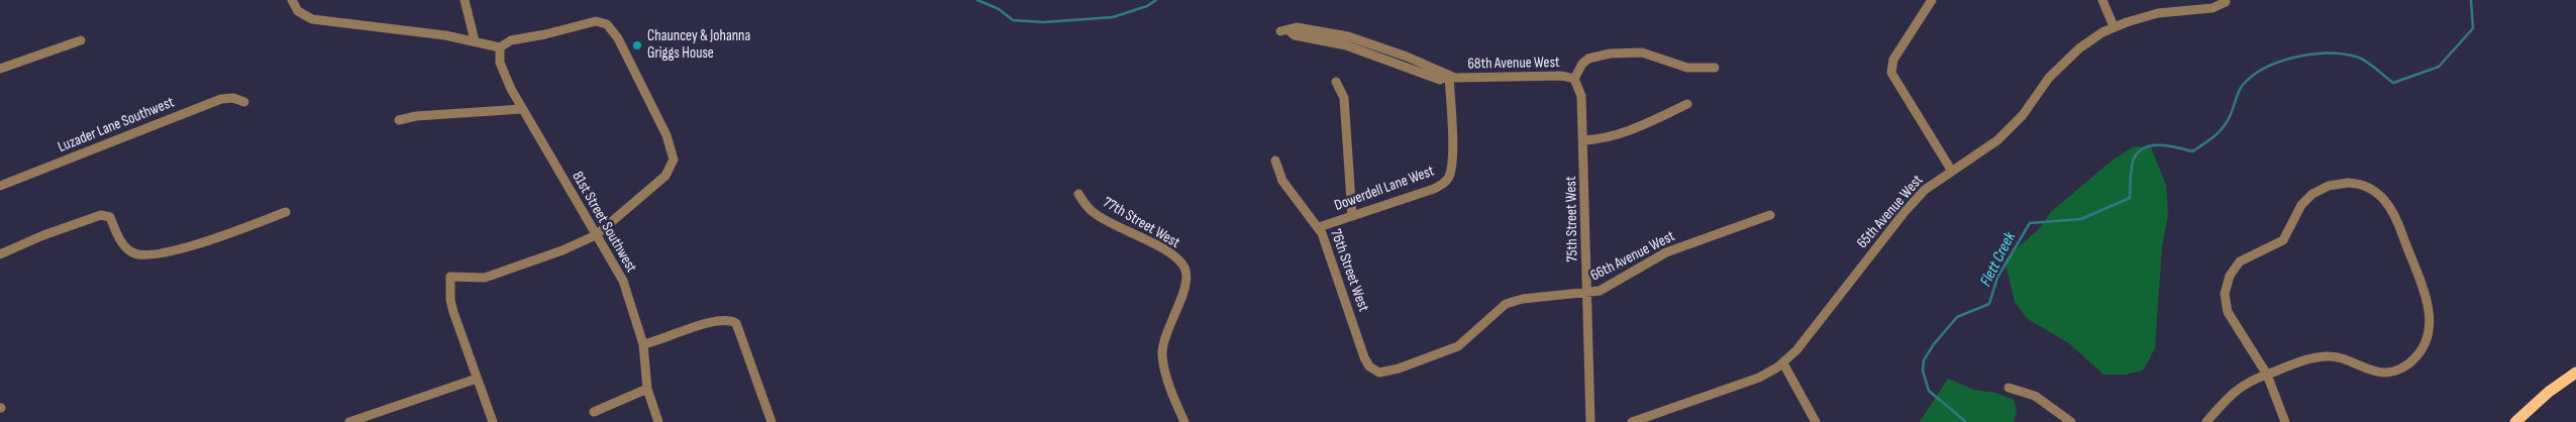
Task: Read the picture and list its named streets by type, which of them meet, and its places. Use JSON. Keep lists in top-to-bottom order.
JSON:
{
  "streets": {
    "street": [
      "68th Avenue West",
      "Luzader Lane Southwest",
      "Dowerdell Lane West",
      "65th Avenue West",
      "75th Street West",
      "81st Street Southwest",
      "77th Street West",
      "66th Avenue West",
      "76th Street West"
    ]
  },
  "crossings": [
    ["68th Avenue West", "Dowerdell Lane West"],
    ["68th Avenue West", "75th Street West"],
    ["Dowerdell Lane West", "76th Street West"],
    ["75th Street West", "66th Avenue West"],
    ["66th Avenue West", "76th Street West"]
  ],
  "water": ["Flett Creek"],
  "places": ["Chauncey & Johanna Griggs House"]
}
